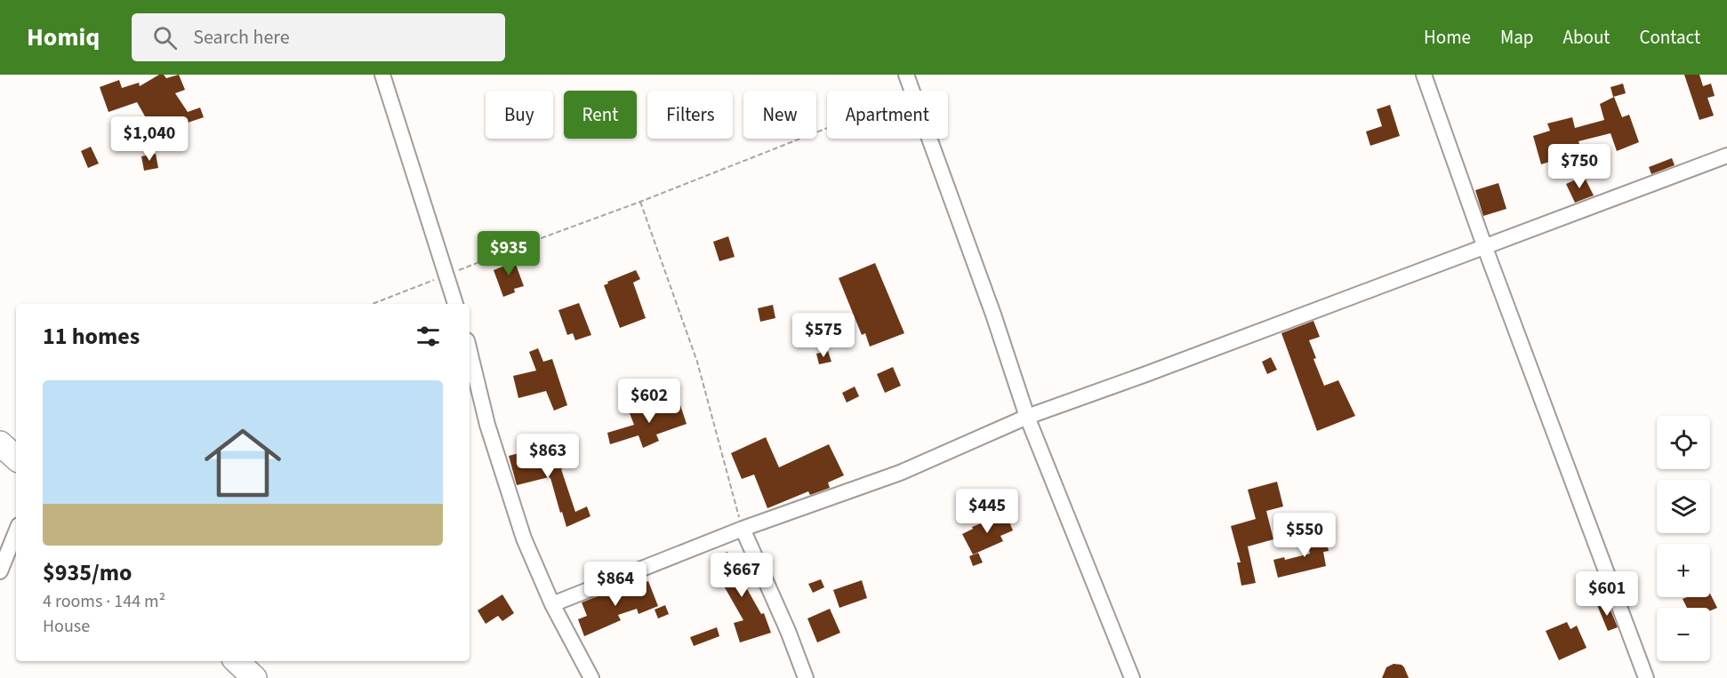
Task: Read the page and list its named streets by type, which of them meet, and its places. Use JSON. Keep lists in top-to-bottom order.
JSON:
{
  "page": {
    "header": "Homiq",
    "search": "Search here",
    "nav": [
      "Home",
      "Map",
      "About",
      "Contact"
    ],
    "chip": [
      "Buy",
      "Rent",
      "Filters",
      "New",
      "Apartment"
    ],
    "price": [
      "$1,040",
      "$750",
      "$935",
      "$575",
      "$602",
      "$863",
      "$445",
      "$550",
      "$667",
      "$864",
      "$601"
    ],
    "heading": "11 homes",
    "list": [
      {
        "name": "$935/mo",
        "note": "4 rooms · 144 m² · House"
      }
    ],
    "map_buttons": ["+", "−"]
  }
}
